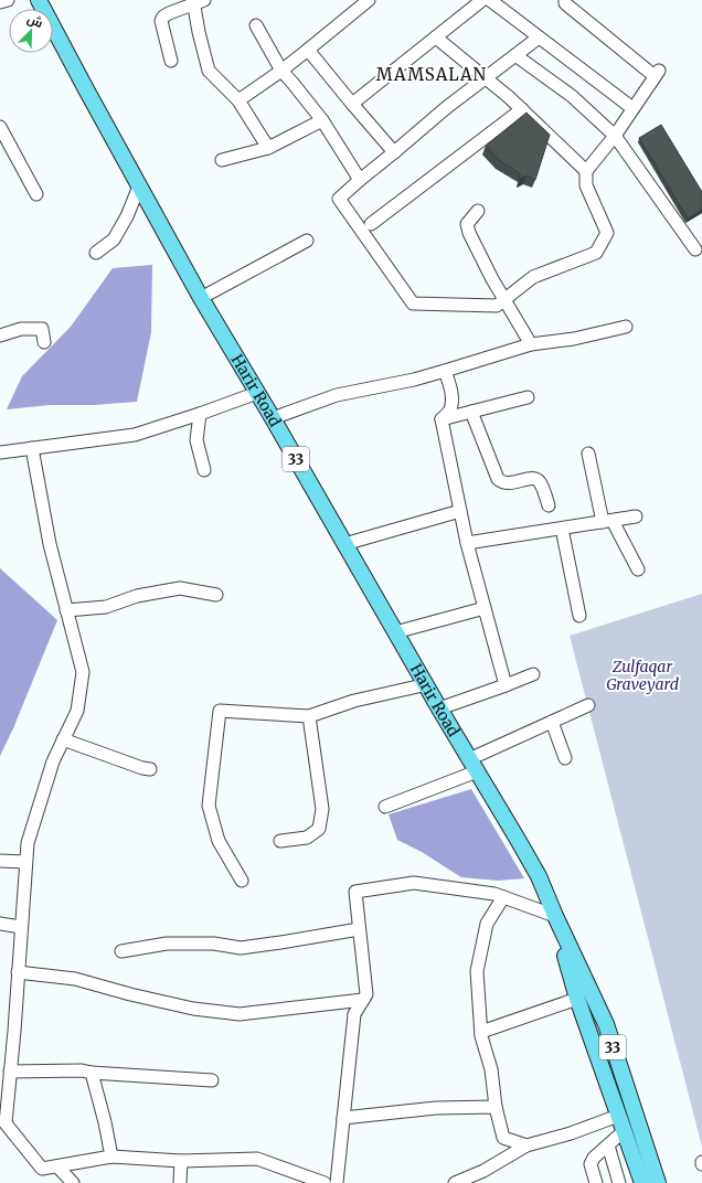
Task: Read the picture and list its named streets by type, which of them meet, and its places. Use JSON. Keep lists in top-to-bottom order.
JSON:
{
  "streets": {
    "main road": ["Harir Road", "33"]
  },
  "crossings": [
    ["Harir Road", "33"]
  ],
  "districts": ["MAMSALAN"],
  "parks": ["Zulfaqar Graveyard"],
  "north": "top right"
}
